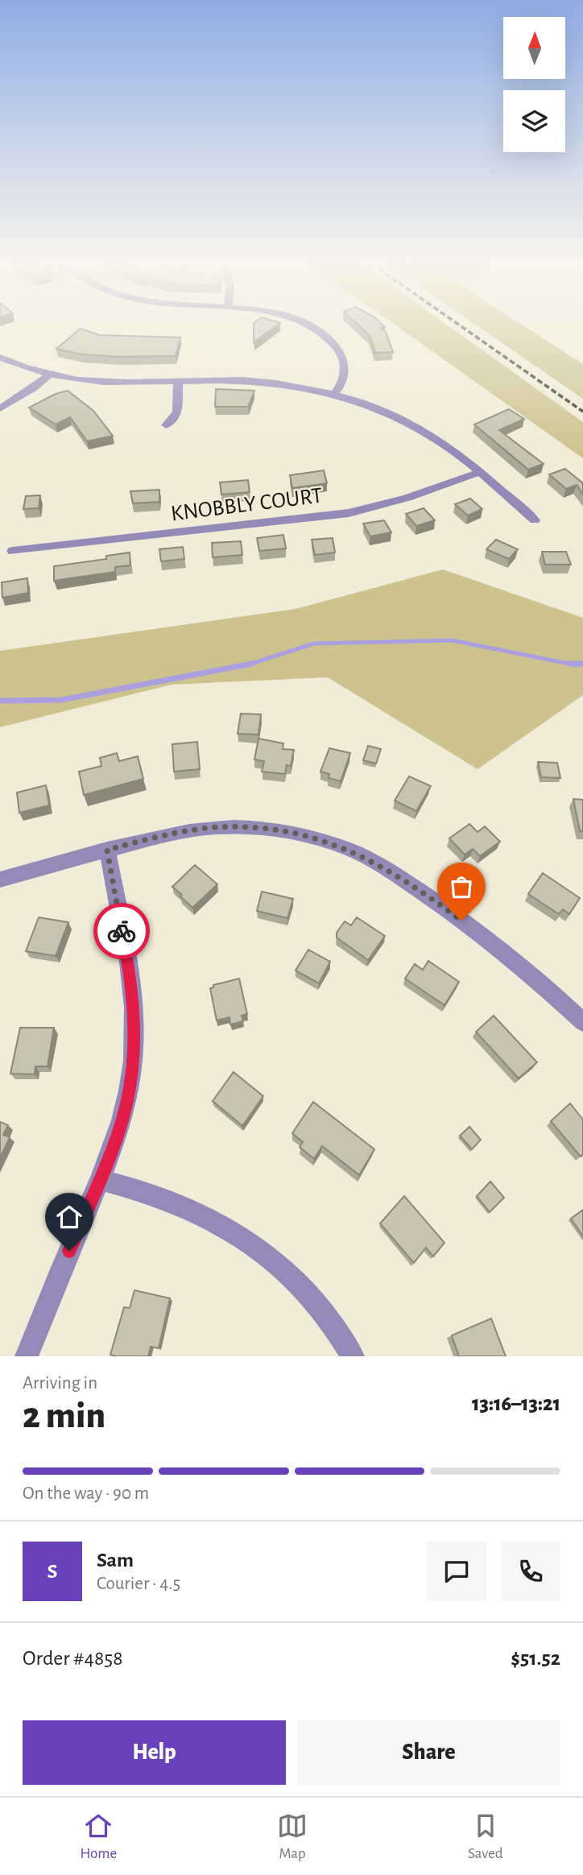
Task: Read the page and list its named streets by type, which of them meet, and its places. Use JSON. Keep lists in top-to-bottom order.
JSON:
{
  "streets": {
    "street": ["KNOBBLY COURT"]
  },
  "north": "top",
  "page": {
    "heading": ["2 min", "Arriving in", "13:16–13:21"],
    "panel": [
      "Sam",
      "Courier · 4.5",
      "Order #4858",
      "$51.52"
    ],
    "bar": "On the way · 90 m",
    "round": "S",
    "buttons": ["Help", "Share"],
    "tabs": ["Home", "Map", "Saved"]
  }
}
